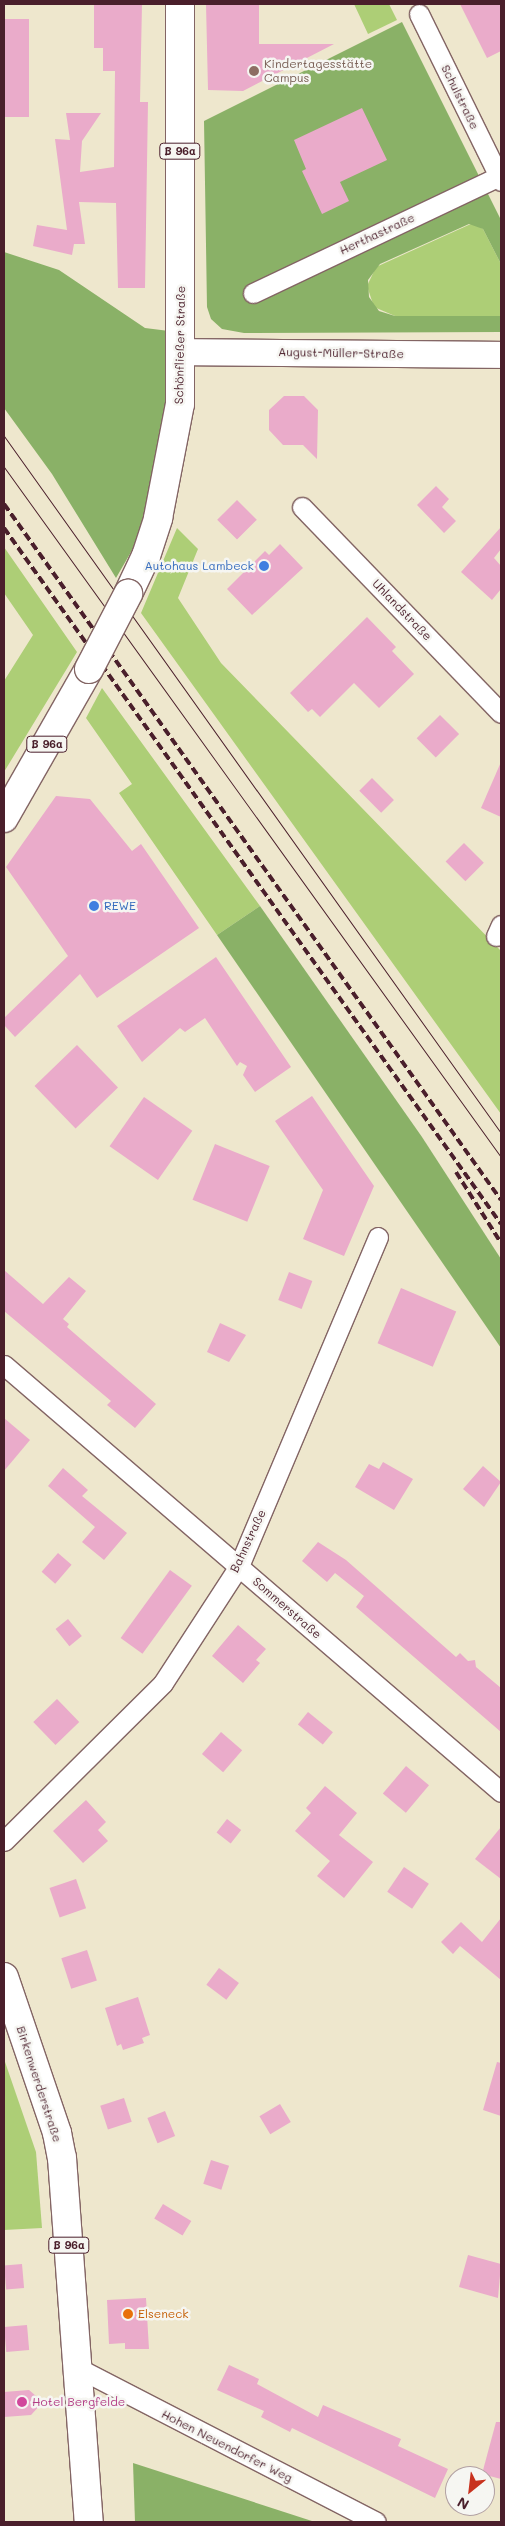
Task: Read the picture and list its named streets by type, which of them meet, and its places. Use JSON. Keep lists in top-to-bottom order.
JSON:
{
  "streets": {
    "main road": [
      "B 96a",
      "Schönfließer Straße",
      "August-Müller-Straße",
      "Birkenwerderstraße"
    ],
    "street": [
      "Schulstraße",
      "Herthastraße",
      "Uhlandstraße",
      "Bahnstraße",
      "Sommerstraße",
      "Hohen Neuendorfer Weg"
    ]
  },
  "crossings": [
    ["Schulstraße", "Herthastraße"],
    ["Schönfließer Straße", "August-Müller-Straße"],
    ["Bahnstraße", "Sommerstraße"],
    ["Birkenwerderstraße", "Hohen Neuendorfer Weg"]
  ],
  "places": [
    "Kindertagesstätte Campus",
    "Autohaus Lambeck",
    "REWE",
    "Elseneck",
    "Hotel Bergfelde"
  ],
  "north": "bottom left"
}
